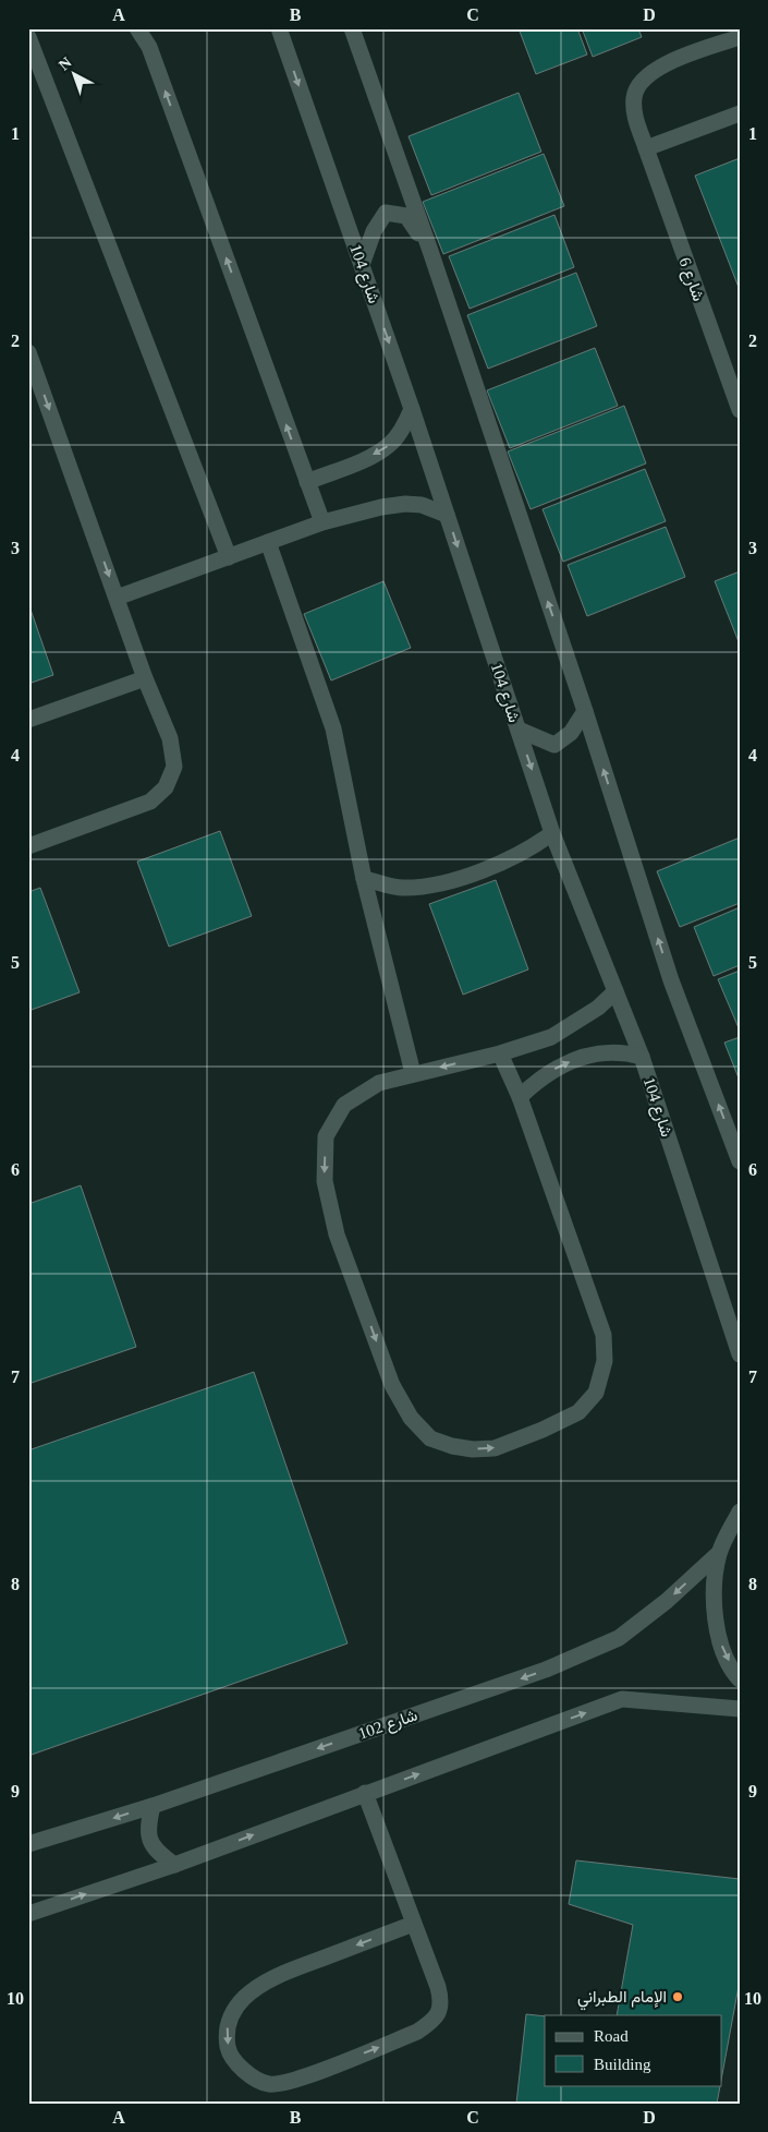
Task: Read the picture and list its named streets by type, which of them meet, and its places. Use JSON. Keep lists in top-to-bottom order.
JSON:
{
  "streets": {
    "street": ["شارع 104", "شارع 6", "شارع 102"]
  },
  "places": ["الإمام الطبراني"],
  "legend": ["Road", "Building"],
  "north": "top left",
  "grid": {
    "columns": [
      "A",
      "B",
      "C",
      "D"
    ],
    "rows": [
      "1",
      "2",
      "3",
      "4",
      "5",
      "6",
      "7",
      "8",
      "9",
      "10"
    ]
  }
}
